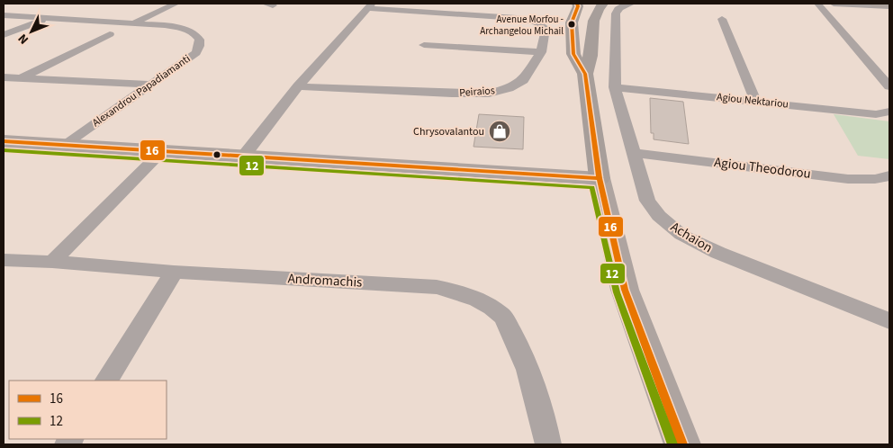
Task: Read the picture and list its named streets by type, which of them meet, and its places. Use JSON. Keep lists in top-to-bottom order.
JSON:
{
  "streets": {
    "street": [
      "Alexandrou Papadiamanti",
      "Peiraios",
      "Agiou Nektariou",
      "Agiou Theodorou",
      "Achaion",
      "Andromachis"
    ]
  },
  "crossings": [
    ["Agiou Nektariou", "Achaion"],
    ["Agiou Theodorou", "Achaion"]
  ],
  "places": {
    "other": ["Avenue Morfou - Archangelou Michail"],
    "shop": ["Chrysovalantou"]
  },
  "lines": ["transit line 16", "transit line 12"],
  "legend": ["16", "12"],
  "north": "bottom left"
}
